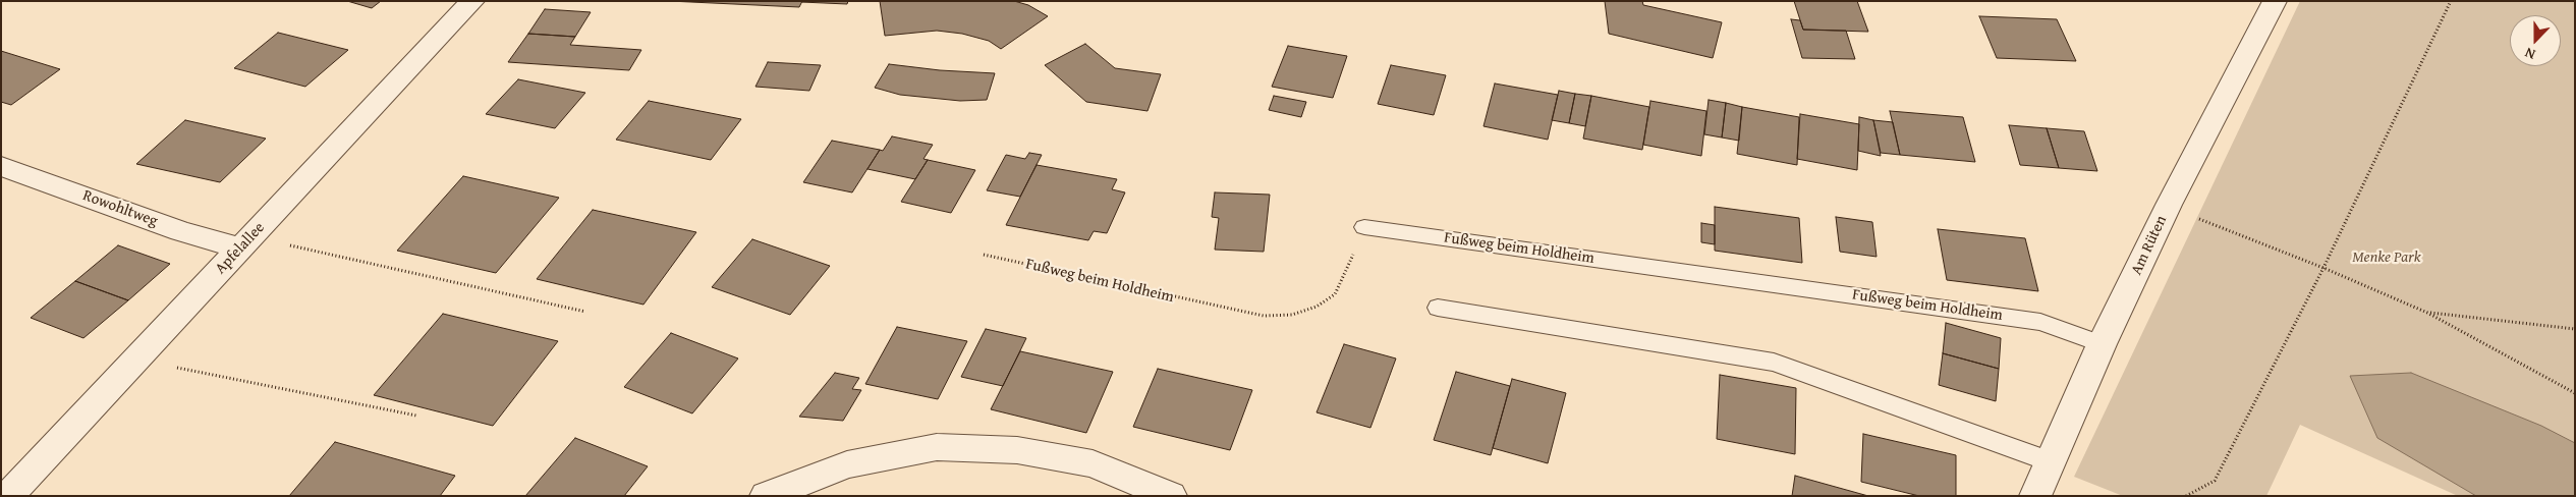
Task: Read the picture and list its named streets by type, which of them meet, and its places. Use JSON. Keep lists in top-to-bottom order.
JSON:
{
  "streets": {
    "street": ["Rowohltweg", "Am Rüten", "Apfelallee"],
    "lane": ["Fußweg beim Holdheim"]
  },
  "crossings": [
    ["Rowohltweg", "Apfelallee"],
    ["Am Rüten", "Fußweg beim Holdheim"]
  ],
  "parks": ["Menke Park"],
  "north": "bottom"
}
